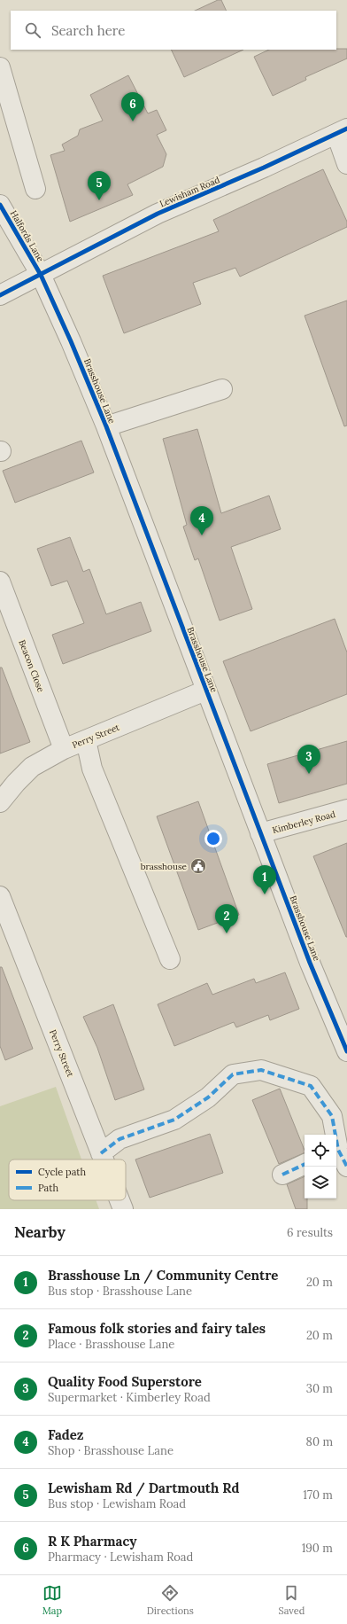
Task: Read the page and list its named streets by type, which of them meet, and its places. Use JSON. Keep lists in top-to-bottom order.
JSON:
{
  "streets": {
    "street": [
      "Lewisham Road",
      "Halfords Lane",
      "Brasshouse Lane",
      "Beacon Close",
      "Perry Street",
      "Kimberley Road"
    ]
  },
  "crossings": [
    ["Lewisham Road", "Halfords Lane"],
    ["Lewisham Road", "Brasshouse Lane"],
    ["Halfords Lane", "Brasshouse Lane"],
    ["Brasshouse Lane", "Perry Street"],
    ["Brasshouse Lane", "Kimberley Road"],
    ["Beacon Close", "Perry Street"]
  ],
  "places": {
    "public building": ["brasshouse"]
  },
  "legend": ["Cycle path", "Path"],
  "page": {
    "search": "Search here",
    "pins": [
      "6",
      "5",
      "4",
      "3",
      "1",
      "2"
    ],
    "heading": ["Nearby", "6 results"],
    "list": [
      {
        "mark": "1",
        "name": "Brasshouse Ln / Community Centre",
        "note": "Bus stop · Brasshouse Lane",
        "value": "20 m"
      },
      {
        "mark": "2",
        "name": "Famous folk stories and fairy tales",
        "note": "Place · Brasshouse Lane",
        "value": "20 m"
      },
      {
        "mark": "3",
        "name": "Quality Food Superstore",
        "note": "Supermarket · Kimberley Road",
        "value": "30 m"
      },
      {
        "mark": "4",
        "name": "Fadez",
        "note": "Shop · Brasshouse Lane",
        "value": "80 m"
      },
      {
        "mark": "5",
        "name": "Lewisham Rd / Dartmouth Rd",
        "note": "Bus stop · Lewisham Road",
        "value": "170 m"
      },
      {
        "mark": "6",
        "name": "R K Pharmacy",
        "note": "Pharmacy · Lewisham Road",
        "value": "190 m"
      }
    ],
    "nav": ["Map", "Directions", "Saved"]
  }
}
